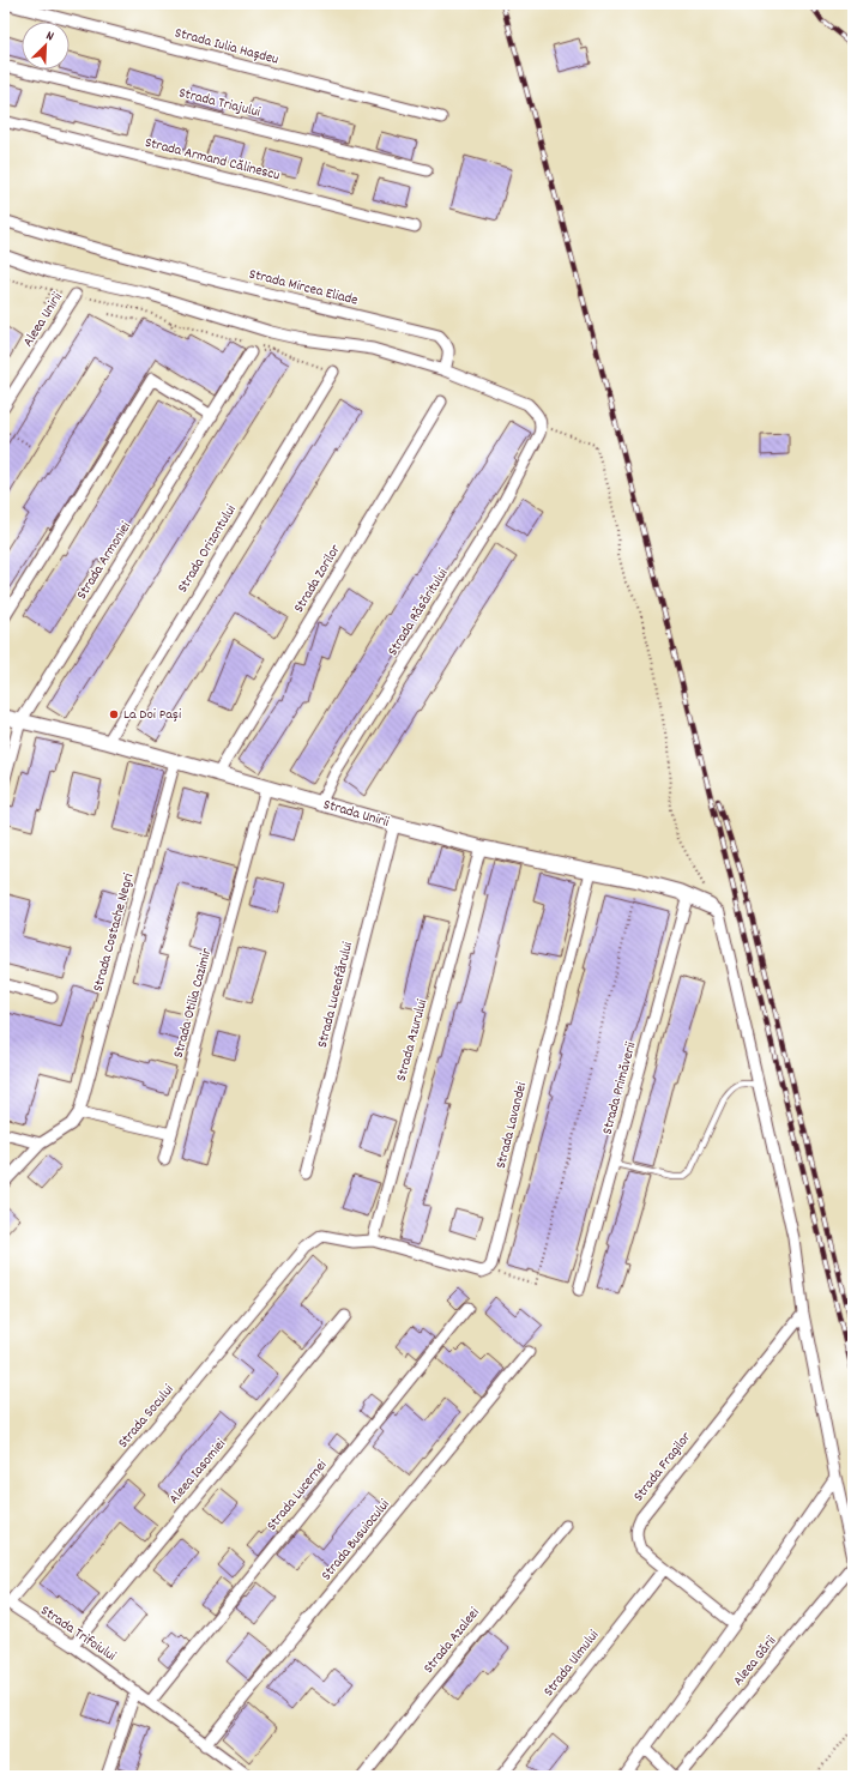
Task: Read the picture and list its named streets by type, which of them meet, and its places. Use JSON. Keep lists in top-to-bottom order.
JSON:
{
  "streets": {
    "street": [
      "Strada Iulia Hașdeu",
      "Strada Triajului",
      "Strada Armand Călinescu",
      "Strada Mircea Eliade",
      "Aleea Unirii",
      "Strada Orizontului",
      "Strada Armoniei",
      "Strada Zorilor",
      "Strada Răsăritului",
      "Strada Unirii",
      "Strada Costache Negri",
      "Strada Luceafǎrului",
      "Strada Otilia Cazimir",
      "Strada Azurului",
      "Strada Primăverii",
      "Strada Lavandei",
      "Strada Socului",
      "Strada Fragilor",
      "Aleea Iasomiei",
      "Strada Lucernei",
      "Strada Busuiocului",
      "Strada Trifoiului",
      "Strada Azaleei",
      "Aleea Gării",
      "Strada Ulmului"
    ]
  },
  "crossings": [
    ["Strada Orizontului", "Strada Unirii"],
    ["Strada Armoniei", "Strada Unirii"],
    ["Strada Zorilor", "Strada Unirii"],
    ["Strada Răsăritului", "Strada Unirii"],
    ["Strada Unirii", "Strada Costache Negri"],
    ["Strada Unirii", "Strada Luceafǎrului"],
    ["Strada Unirii", "Strada Otilia Cazimir"],
    ["Strada Unirii", "Strada Azurului"],
    ["Strada Unirii", "Strada Primăverii"],
    ["Strada Unirii", "Strada Lavandei"],
    ["Strada Azurului", "Strada Socului"],
    ["Strada Socului", "Strada Trifoiului"],
    ["Strada Fragilor", "Strada Ulmului"],
    ["Aleea Iasomiei", "Strada Trifoiului"],
    ["Strada Lucernei", "Strada Trifoiului"],
    ["Strada Busuiocului", "Strada Trifoiului"]
  ],
  "places": ["La Doi Pași"],
  "north": "top right"
}
